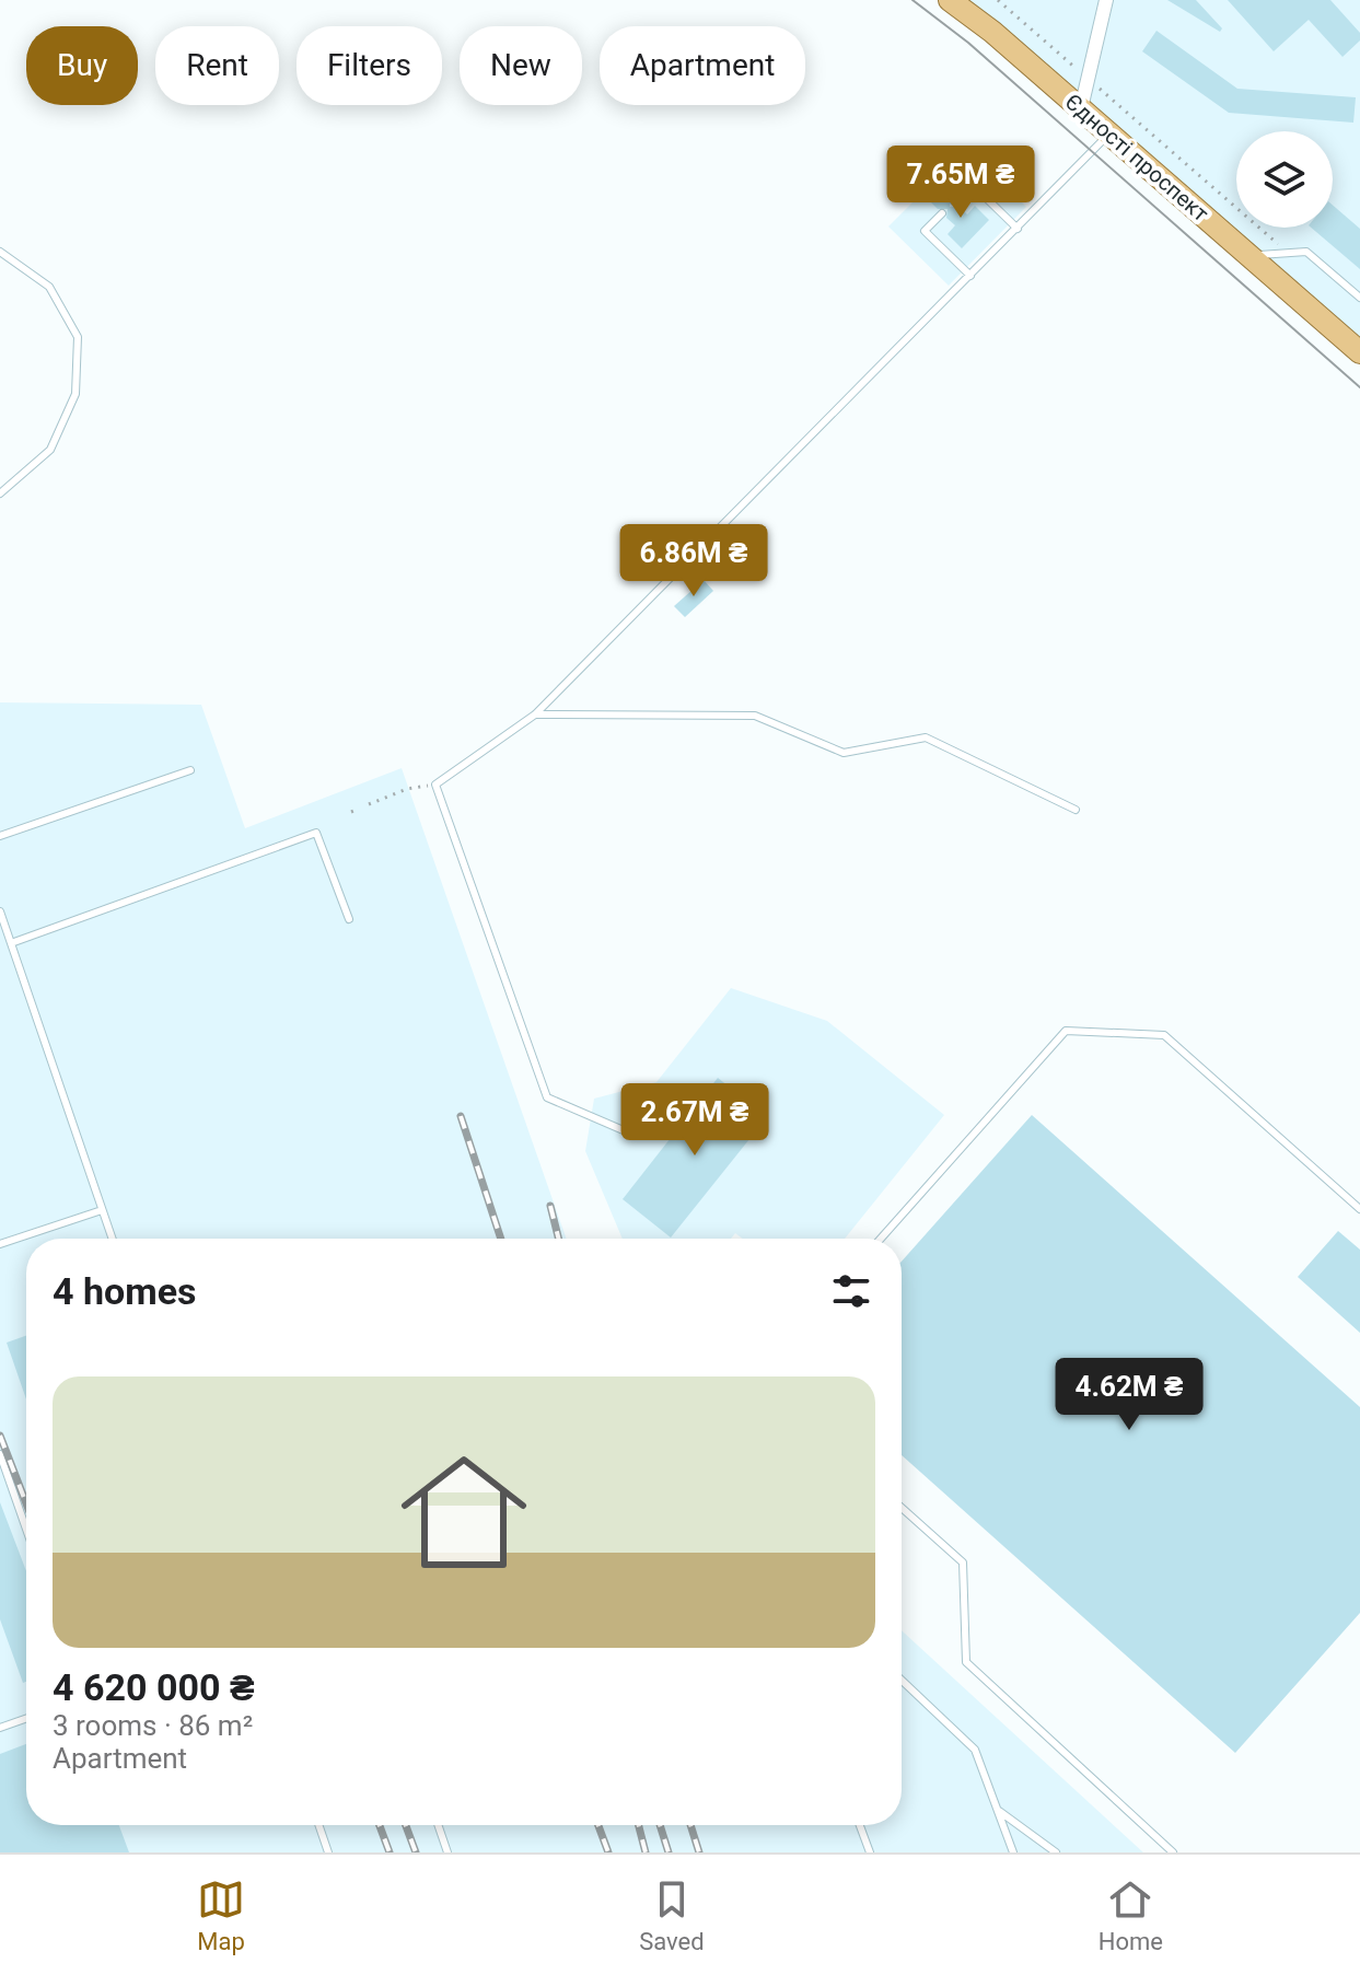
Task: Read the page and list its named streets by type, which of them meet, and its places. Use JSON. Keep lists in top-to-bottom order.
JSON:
{
  "streets": {
    "main road": ["Єдності проспект"]
  },
  "page": {
    "chip": [
      "Buy",
      "Rent",
      "Filters",
      "New",
      "Apartment"
    ],
    "price": [
      "7.65M ₴",
      "6.86M ₴",
      "2.67M ₴",
      "4.62M ₴"
    ],
    "heading": "4 homes",
    "list": [
      {
        "name": "4 620 000 ₴",
        "note": "3 rooms · 86 m² · Apartment"
      }
    ],
    "tabs": ["Map", "Saved", "Home"]
  }
}
